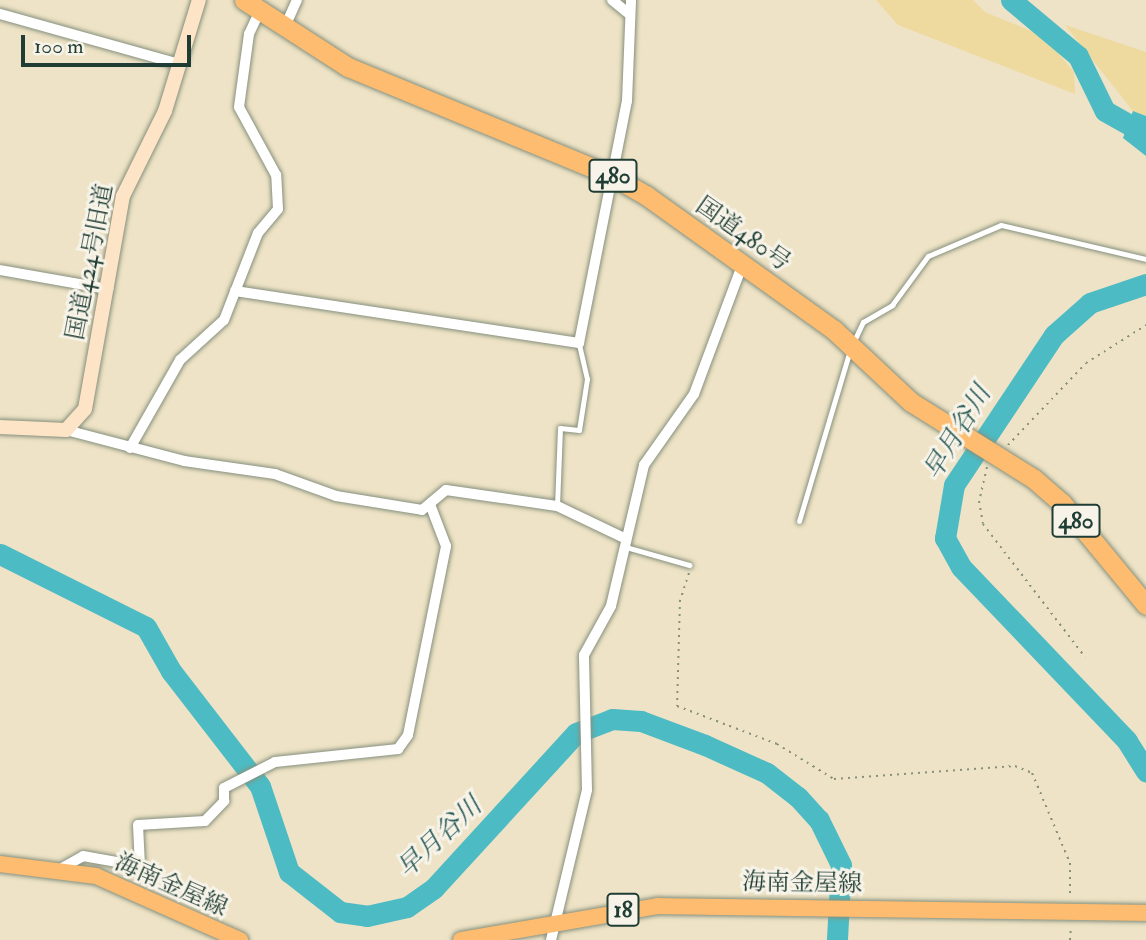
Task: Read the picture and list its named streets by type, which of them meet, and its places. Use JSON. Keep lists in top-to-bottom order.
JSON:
{
  "streets": {
    "highway": ["480", "国道480号"],
    "main road": ["海南金屋線", "18"],
    "street": ["国道424号旧道"]
  },
  "water": ["早月谷川"],
  "scale_bar": "100 m"
}
